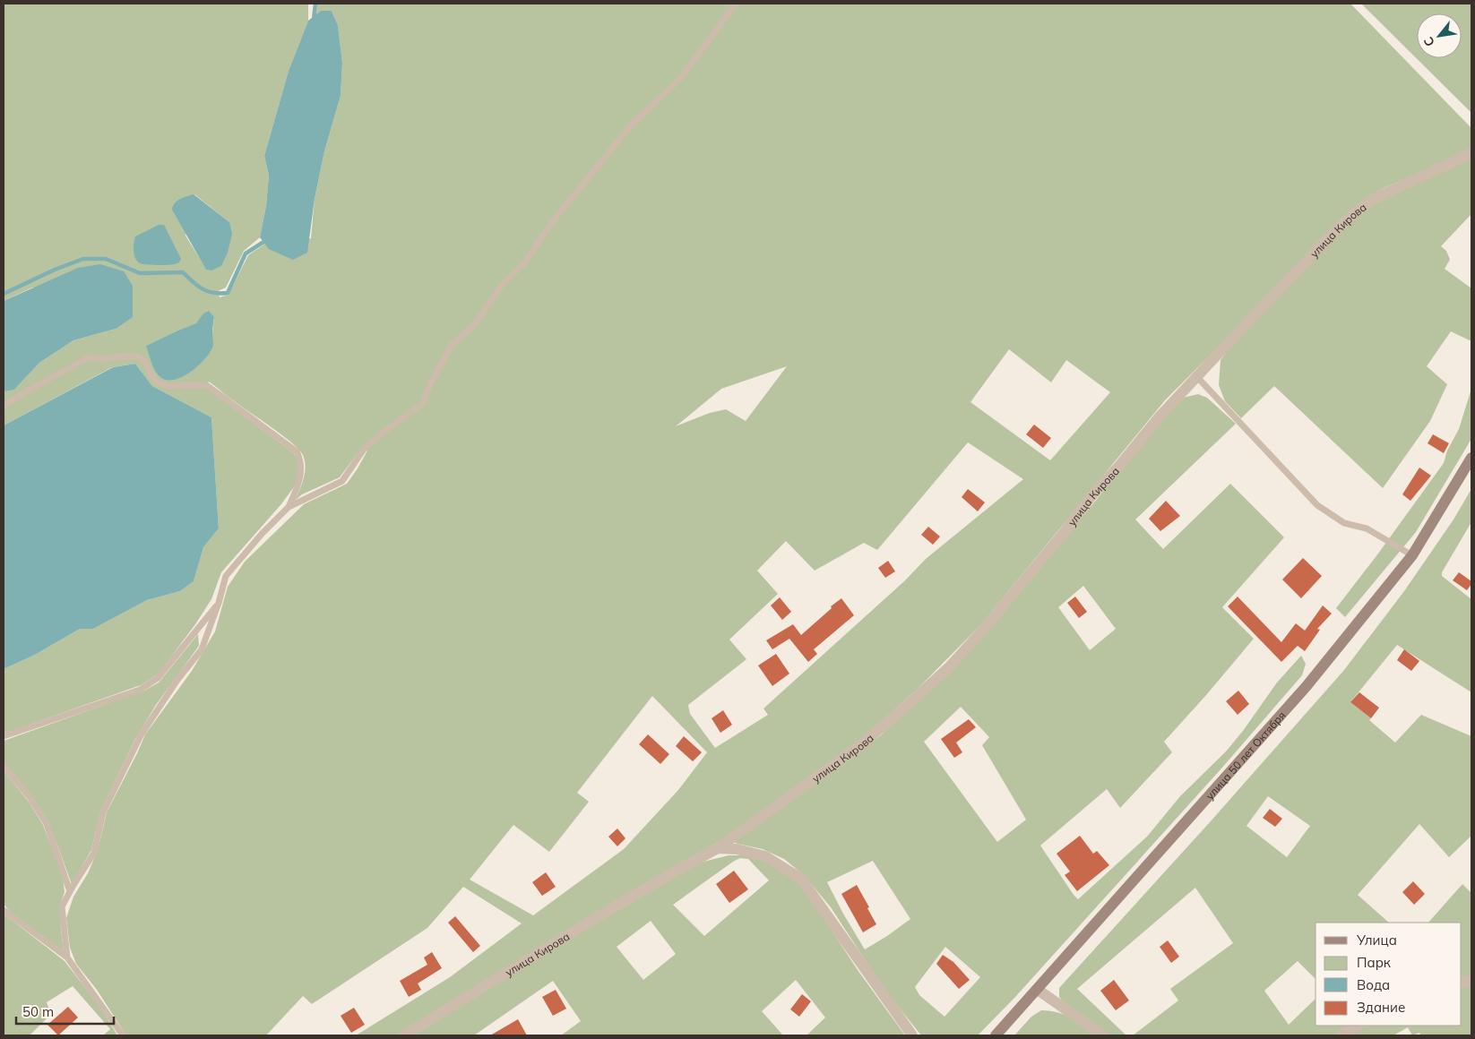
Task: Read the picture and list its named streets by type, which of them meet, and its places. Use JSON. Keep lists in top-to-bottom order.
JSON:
{
  "streets": {
    "main road": ["улица 50 лет Октября"],
    "street": ["улица Кирова"]
  },
  "legend": [
    "Улица",
    "Парк",
    "Вода",
    "Здание"
  ],
  "scale_bar": "50 m",
  "north": "bottom left"
}
